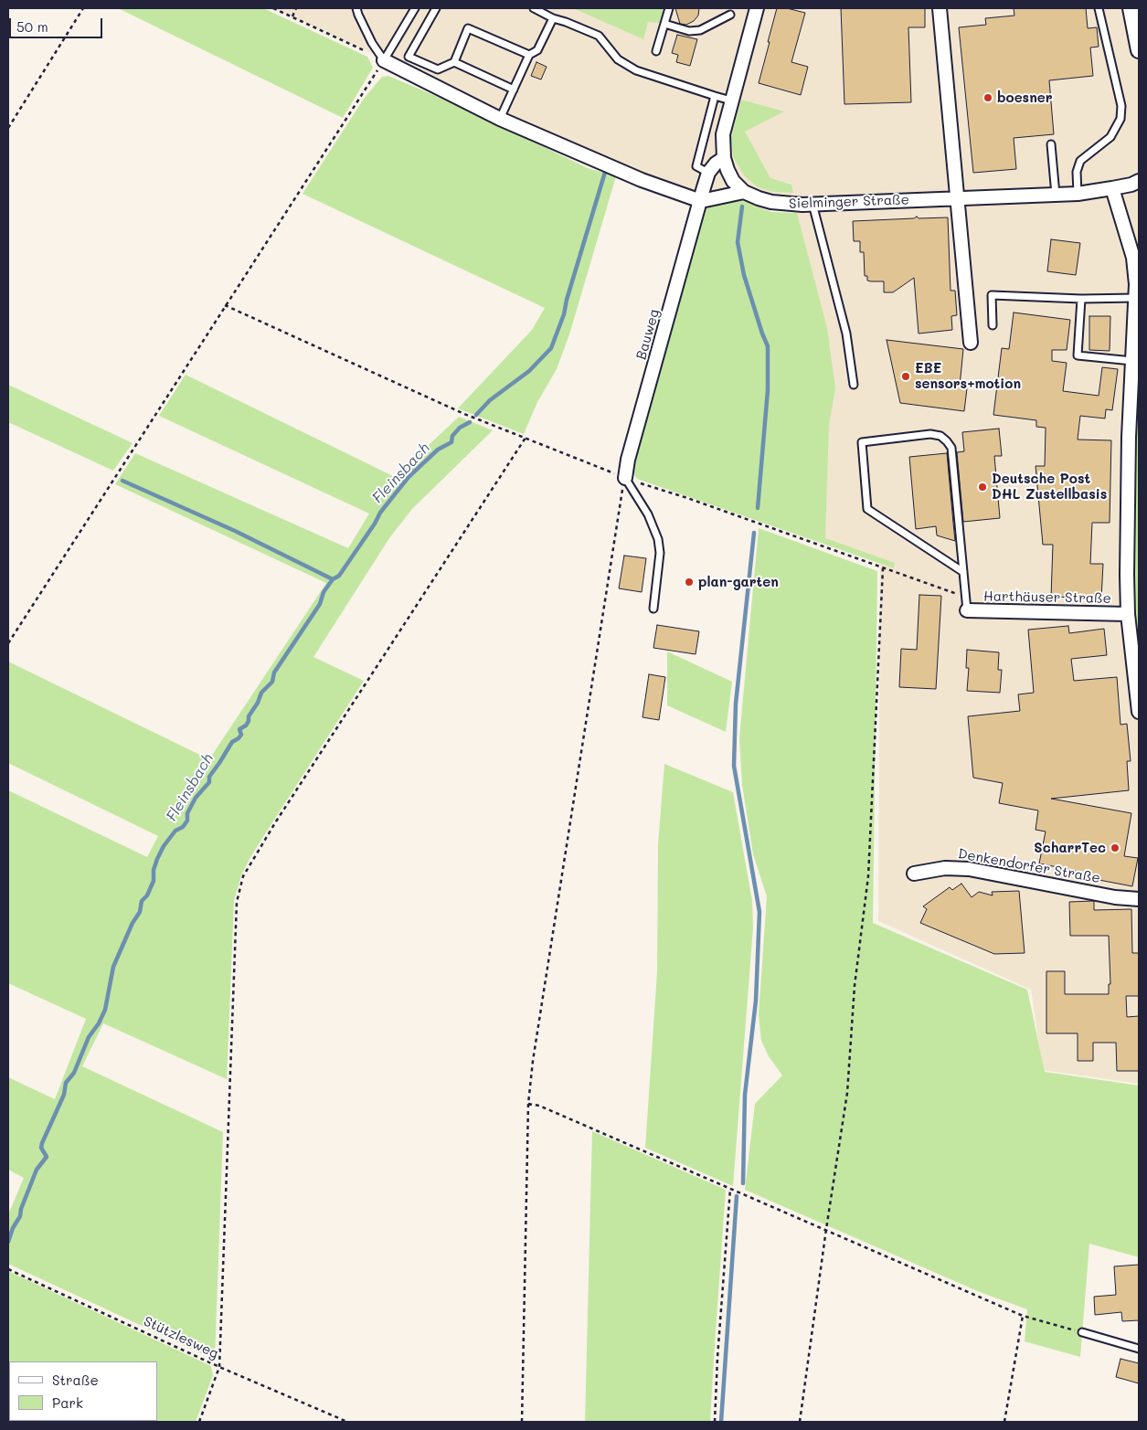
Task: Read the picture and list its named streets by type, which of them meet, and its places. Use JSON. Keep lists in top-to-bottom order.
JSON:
{
  "streets": {
    "street": [
      "Sielminger Straße",
      "Bauweg",
      "Harthäuser Straße",
      "Denkendorfer Straße"
    ],
    "path": ["Stützlesweg"]
  },
  "water": ["Fleinsbach"],
  "places": [
    "boesner",
    "EBE sensors+motion",
    "Deutsche Post DHL Zustellbasis",
    "plan-garten",
    "ScharrTec"
  ],
  "legend": ["Straße", "Park"],
  "scale_bar": "50 m"
}
